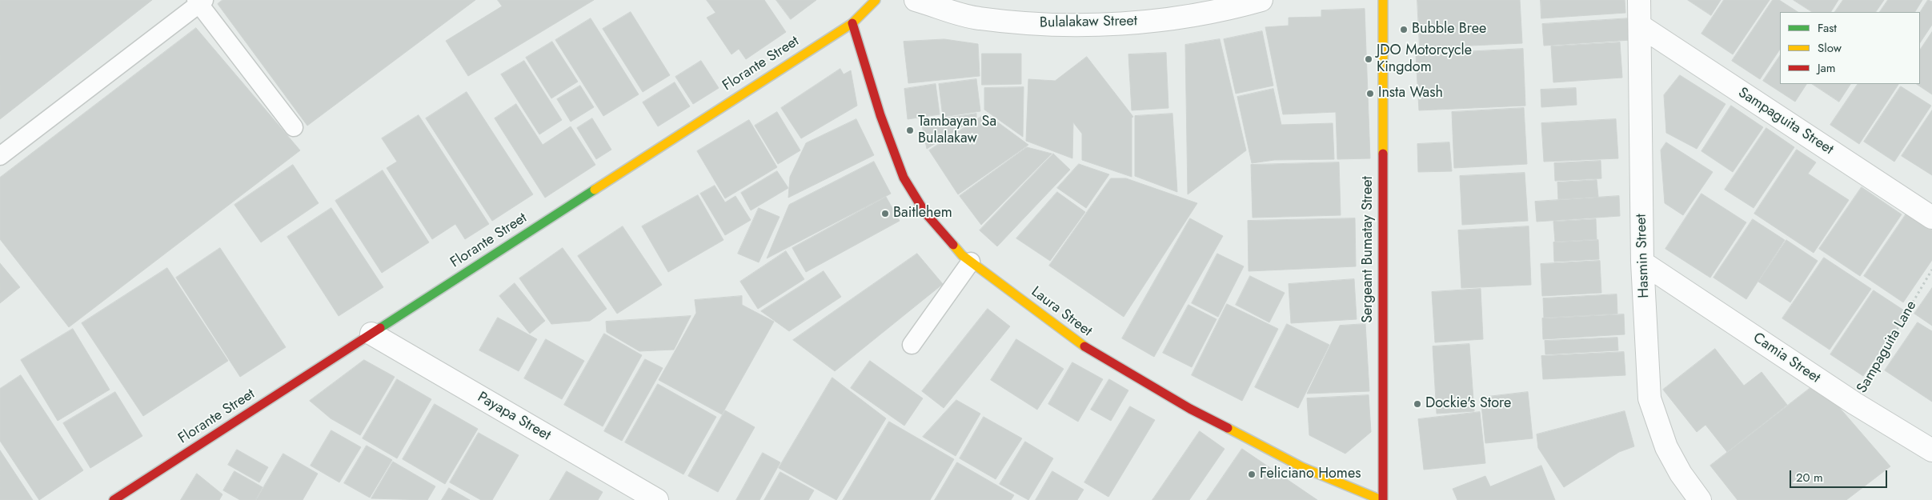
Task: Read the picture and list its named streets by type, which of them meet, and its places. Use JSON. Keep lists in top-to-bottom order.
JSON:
{
  "streets": {
    "street": [
      "Bulalakaw Street",
      "Florante Street",
      "Sampaguita Street",
      "Sergeant Bumatay Street",
      "Hasmin Street",
      "Laura Street",
      "Camia Street",
      "Payapa Street"
    ],
    "path": ["Sampaguita Lane"]
  },
  "crossings": [
    ["Florante Street", "Laura Street"],
    ["Florante Street", "Payapa Street"],
    ["Sampaguita Street", "Hasmin Street"],
    ["Sergeant Bumatay Street", "Laura Street"],
    ["Hasmin Street", "Camia Street"],
    ["Sampaguita Lane", "Camia Street"]
  ],
  "places": [
    "Bubble Bree",
    "JDO Motorcycle Kingdom",
    "Insta Wash",
    "Tambayan Sa Bulalakaw",
    "Baitlehem",
    "Dockie's Store",
    "Feliciano Homes"
  ],
  "legend": ["Fast", "Slow", "Jam"],
  "scale_bar": "20 m"
}
